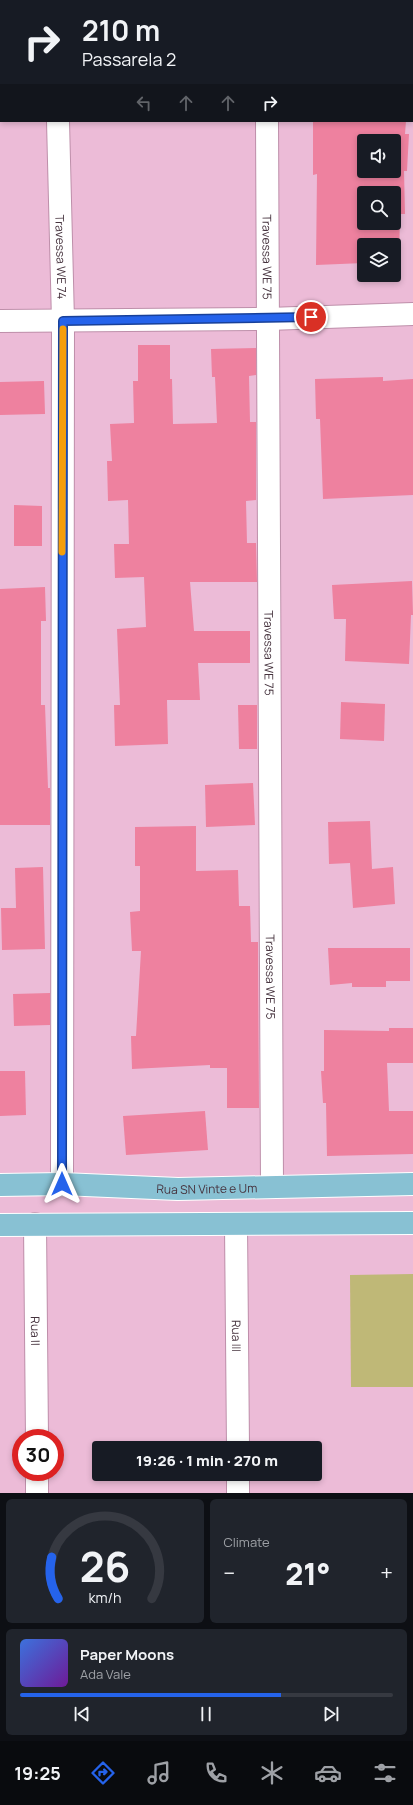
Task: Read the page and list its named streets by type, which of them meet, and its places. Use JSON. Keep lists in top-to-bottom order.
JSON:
{
  "streets": {
    "main road": ["Rua SN Vinte e Um"],
    "street": [
      "Travessa WE 74",
      "Travessa WE 75",
      "Rua II",
      "Rua III"
    ]
  },
  "crossings": [
    ["Travessa WE 74", "Rua SN Vinte e Um"],
    ["Travessa WE 75", "Rua SN Vinte e Um"]
  ],
  "page": {
    "turn": ["210 m", "Passarela 2"],
    "limit": "30",
    "trip": "19:26 · 1 min · 270 m",
    "tile": "Climate",
    "heat": ["−", "21°", "+"],
    "song": ["Paper Moons", "Ada Vale"],
    "tabs": "19:25",
    "gauge": ["26", "km/h"]
  }
}
